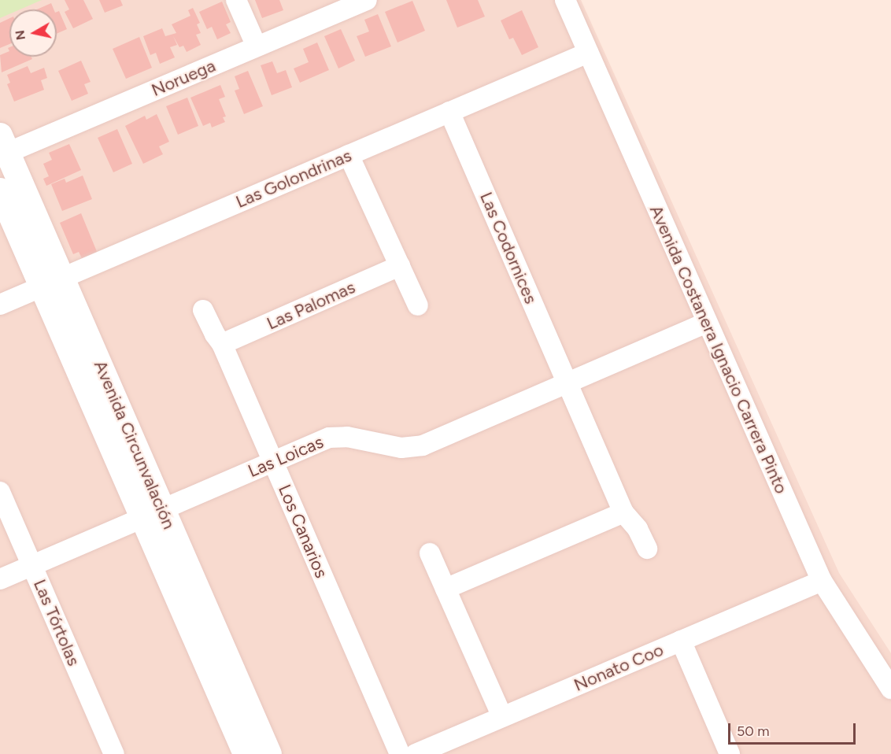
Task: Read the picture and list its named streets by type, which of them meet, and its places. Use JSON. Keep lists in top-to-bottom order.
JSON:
{
  "streets": {
    "street": [
      "Noruega",
      "Las Golondrinas",
      "Las Codornices",
      "Las Palomas",
      "Avenida Costanera Ignacio Carrera Pinto",
      "Avenida Circunvalación",
      "Las Loicas",
      "Los Canarios",
      "Las Tórtolas",
      "Nonato Coo"
    ]
  },
  "crossings": [
    ["Noruega", "Avenida Circunvalación"],
    ["Las Golondrinas", "Las Codornices"],
    ["Las Golondrinas", "Avenida Costanera Ignacio Carrera Pinto"],
    ["Las Golondrinas", "Avenida Circunvalación"],
    ["Las Codornices", "Las Loicas"],
    ["Las Palomas", "Los Canarios"],
    ["Avenida Costanera Ignacio Carrera Pinto", "Las Loicas"],
    ["Avenida Costanera Ignacio Carrera Pinto", "Nonato Coo"],
    ["Avenida Circunvalación", "Las Loicas"],
    ["Las Loicas", "Los Canarios"],
    ["Las Loicas", "Las Tórtolas"]
  ],
  "scale_bar": "50 m",
  "north": "left"
}
